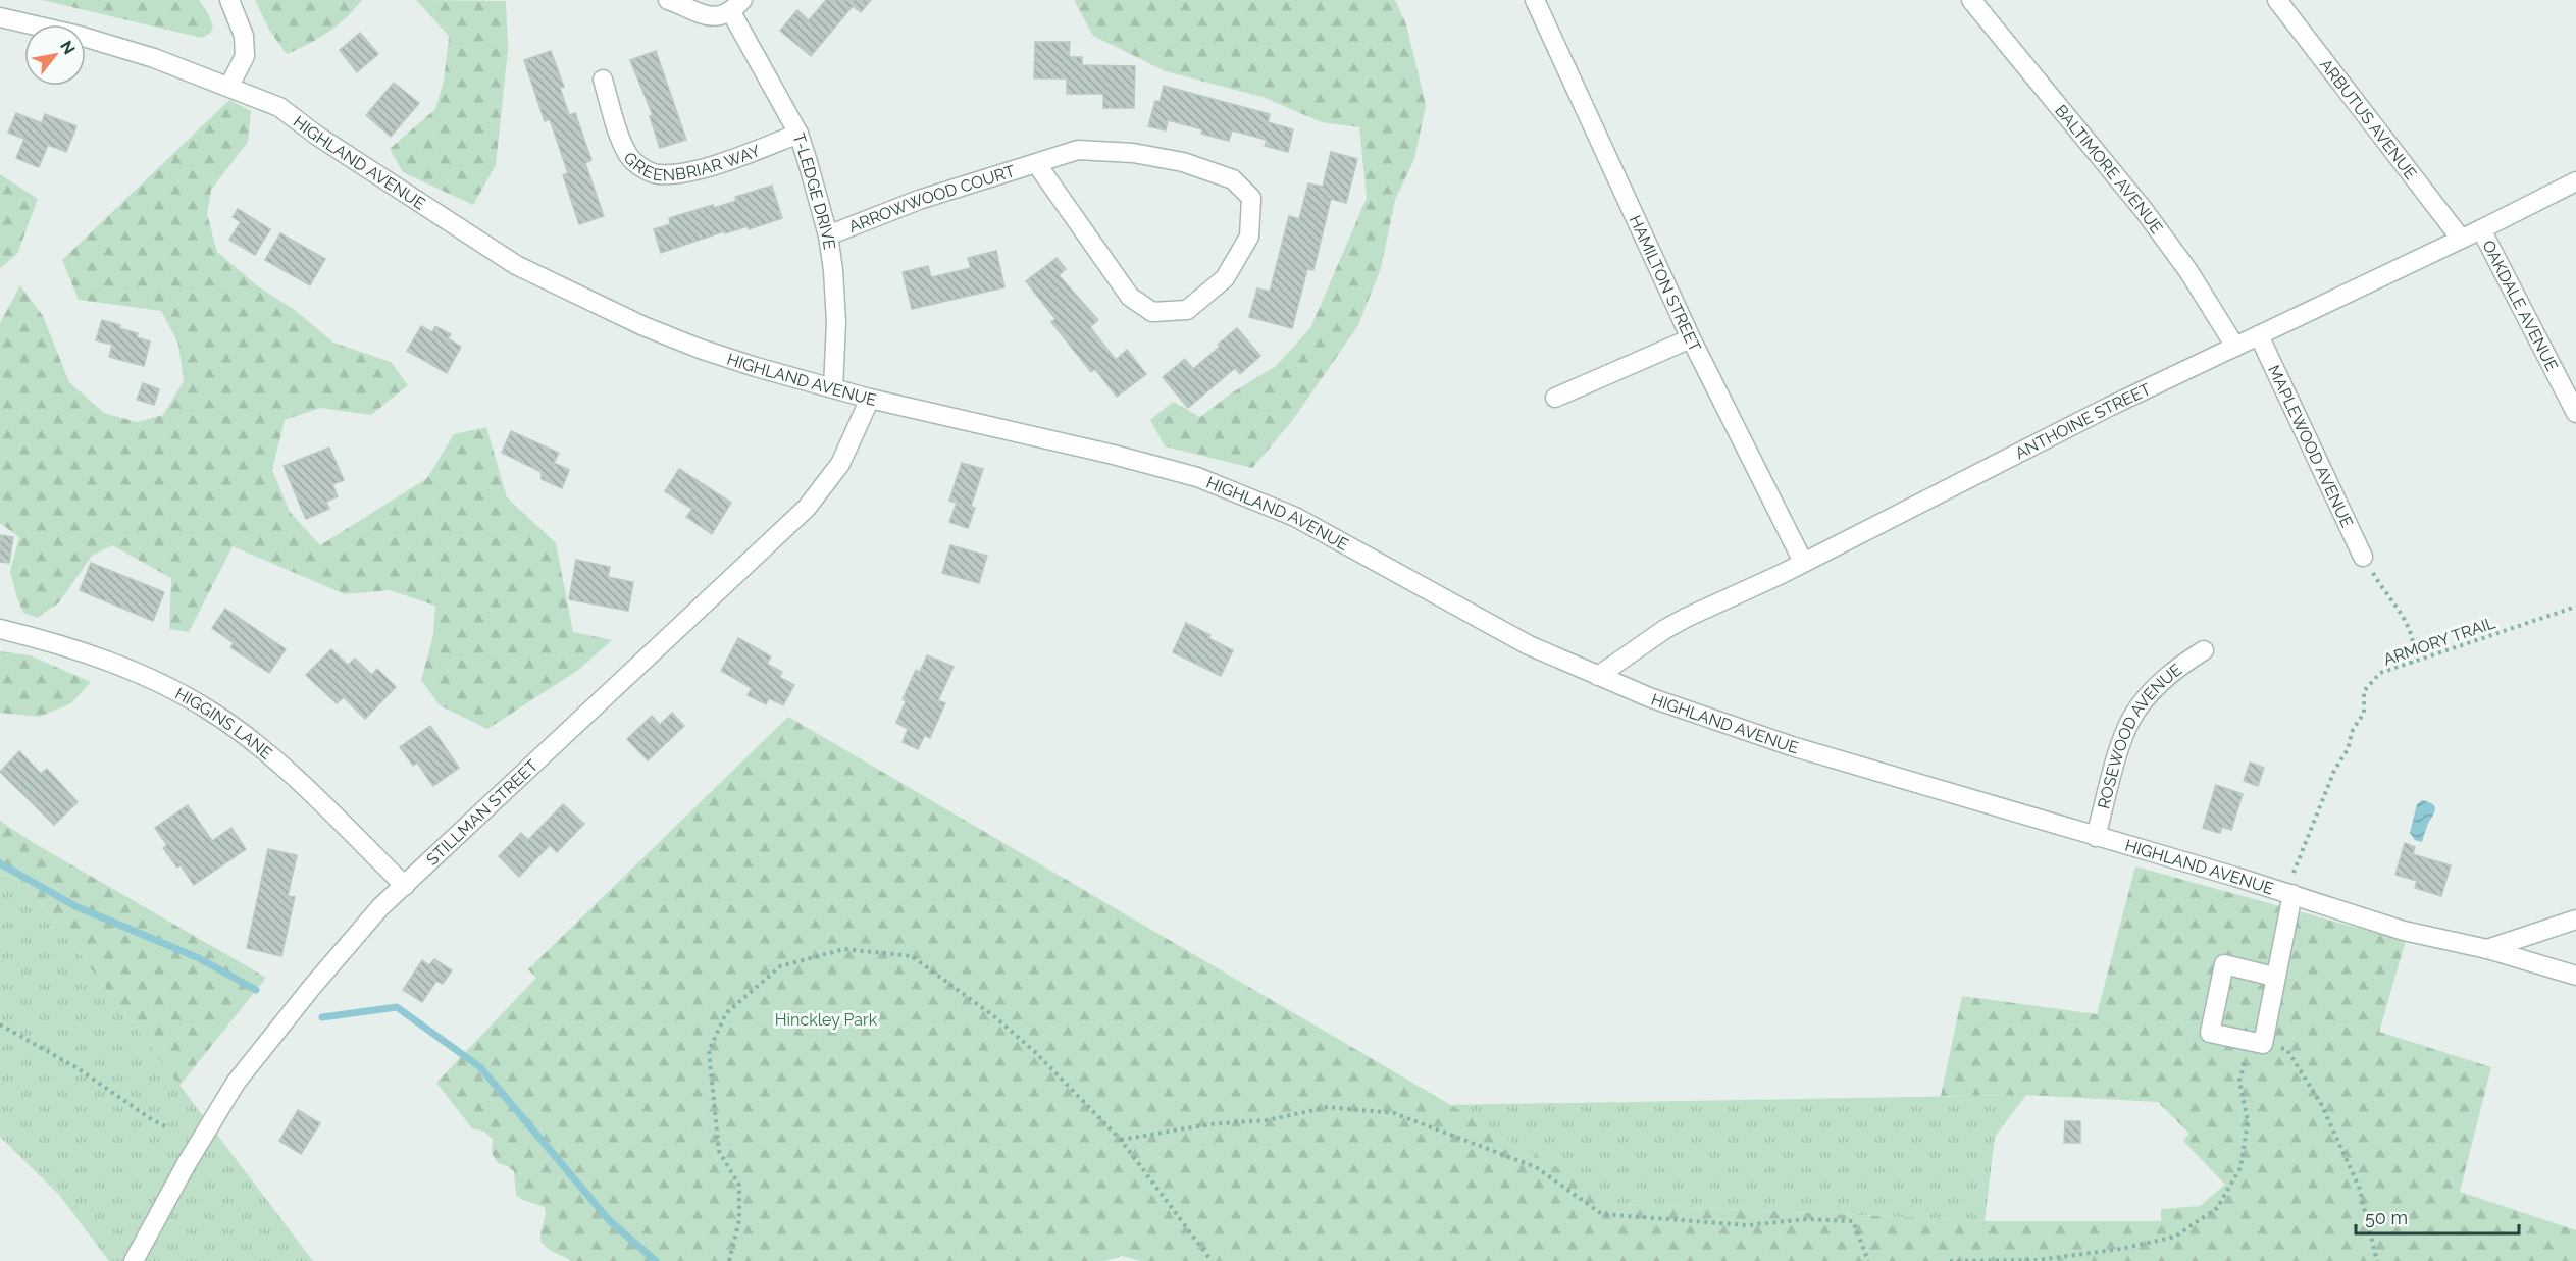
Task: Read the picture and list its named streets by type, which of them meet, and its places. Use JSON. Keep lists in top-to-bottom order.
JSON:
{
  "streets": {
    "street": [
      "ARBUTUS AVENUE",
      "GREENBRIAR WAY",
      "HIGHLAND AVENUE",
      "BALTIMORE AVENUE",
      "T-LEDGE DRIVE",
      "ARROWWOOD COURT",
      "HAMILTON STREET",
      "OAKDALE AVENUE",
      "ANTHOINE STREET",
      "MAPLEWOOD AVENUE",
      "HIGGINS LANE",
      "ROSEWOOD AVENUE",
      "STILLMAN STREET"
    ],
    "path": ["ARMORY TRAIL"]
  },
  "crossings": [
    ["ARBUTUS AVENUE", "ANTHOINE STREET"],
    ["GREENBRIAR WAY", "T-LEDGE DRIVE"],
    ["HIGHLAND AVENUE", "T-LEDGE DRIVE"],
    ["HIGHLAND AVENUE", "ANTHOINE STREET"],
    ["HIGHLAND AVENUE", "ROSEWOOD AVENUE"],
    ["HIGHLAND AVENUE", "STILLMAN STREET"],
    ["BALTIMORE AVENUE", "ANTHOINE STREET"],
    ["T-LEDGE DRIVE", "ARROWWOOD COURT"],
    ["HAMILTON STREET", "ANTHOINE STREET"],
    ["OAKDALE AVENUE", "ANTHOINE STREET"],
    ["ANTHOINE STREET", "MAPLEWOOD AVENUE"],
    ["HIGGINS LANE", "STILLMAN STREET"]
  ],
  "parks": ["Hinckley Park"],
  "scale_bar": "50 m",
  "north": "top right"
}
